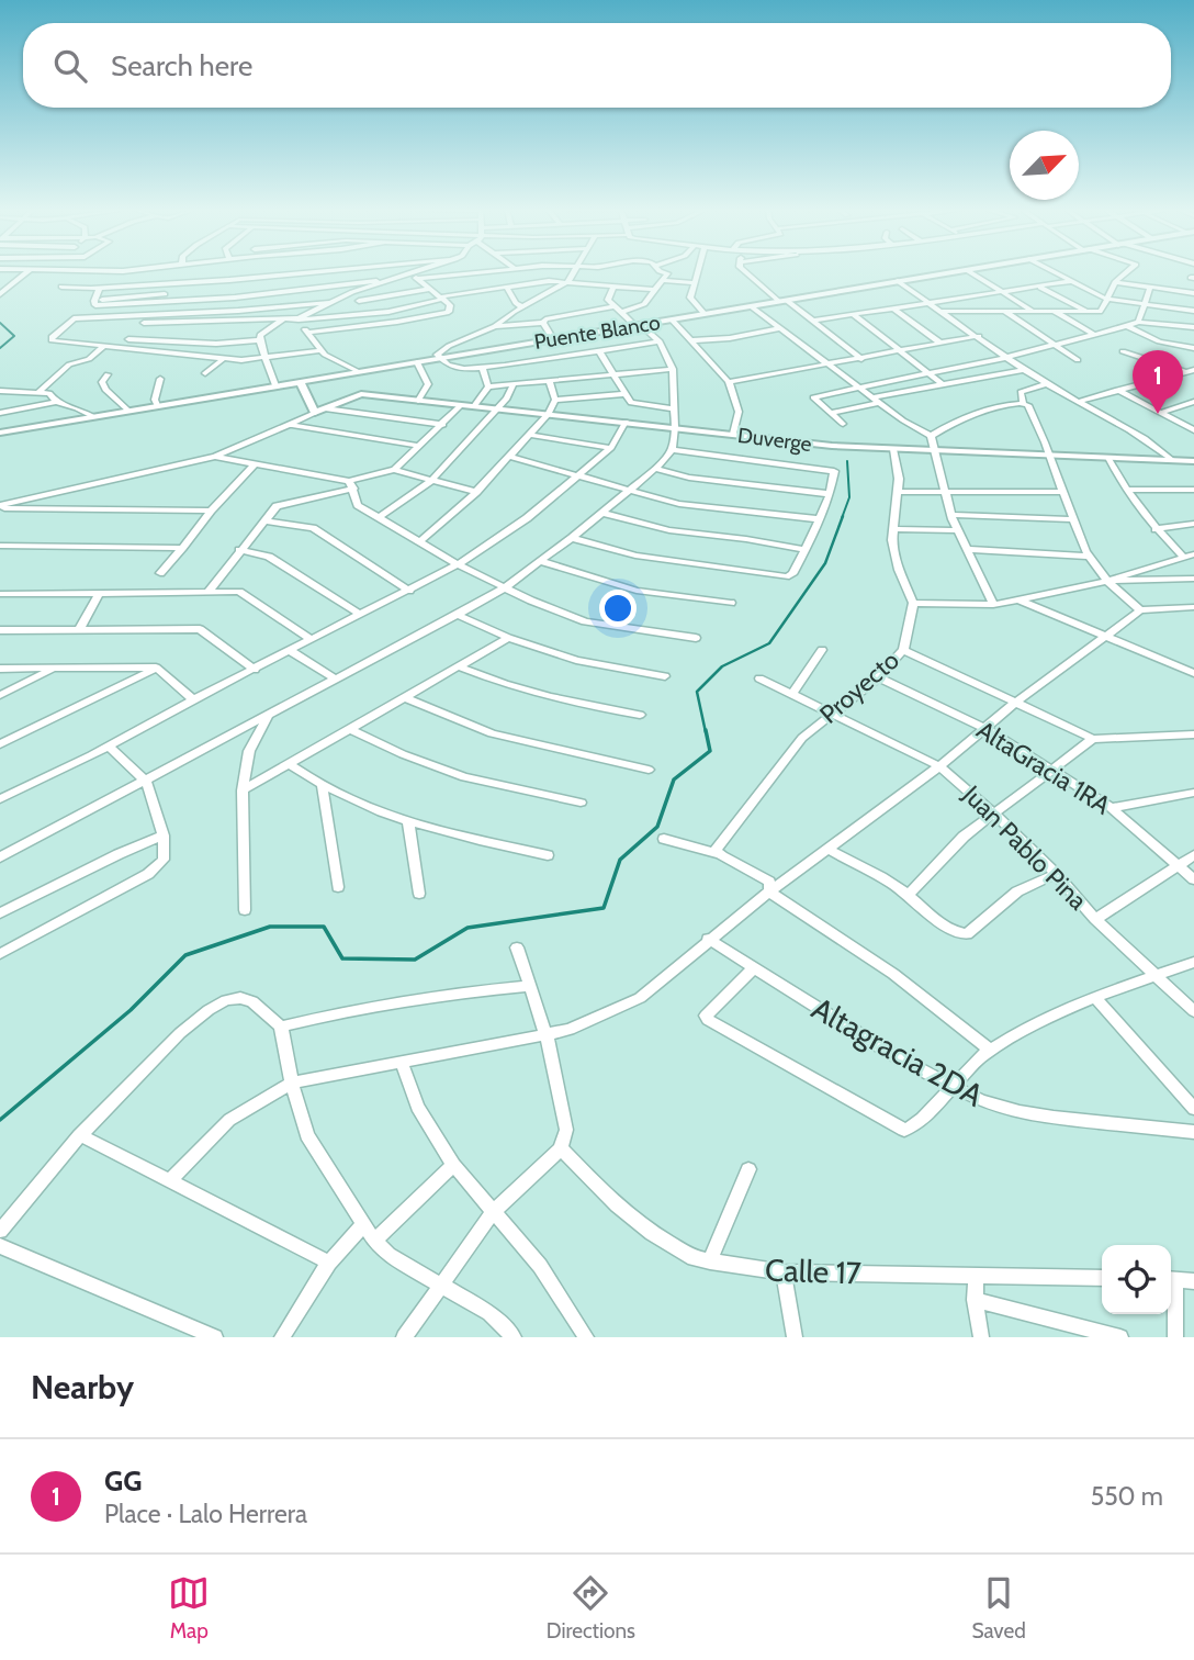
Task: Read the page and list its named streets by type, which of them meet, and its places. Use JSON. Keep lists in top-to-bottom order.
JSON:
{
  "streets": {
    "street": [
      "Puente Blanco",
      "Duverge",
      "Proyecto",
      "AltaGracia 1RA",
      "Juan Pablo Pina",
      "Altagracia 2DA",
      "Calle 17"
    ]
  },
  "crossings": [
    ["Proyecto", "AltaGracia 1RA"],
    ["Proyecto", "Juan Pablo Pina"]
  ],
  "north": "top right",
  "page": {
    "search": "Search here",
    "pins": "1",
    "heading": "Nearby",
    "list": [
      {
        "mark": "1",
        "name": "GG",
        "note": "Place · Lalo Herrera",
        "value": "550 m"
      }
    ],
    "nav": ["Map", "Directions", "Saved"]
  }
}
